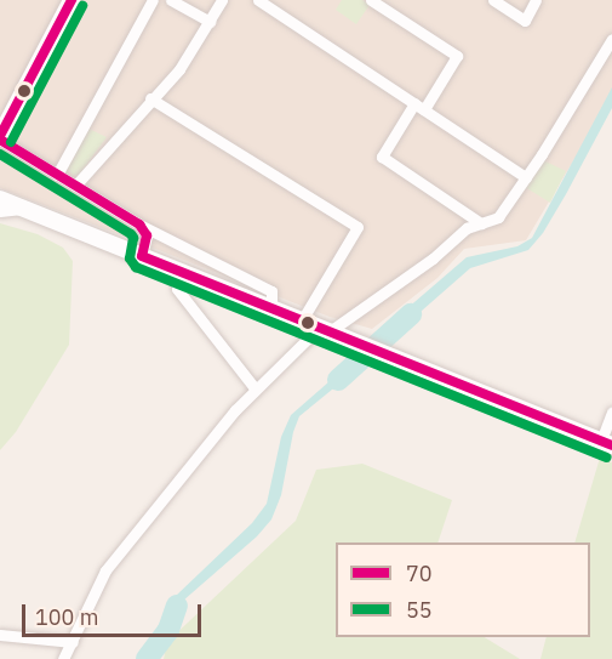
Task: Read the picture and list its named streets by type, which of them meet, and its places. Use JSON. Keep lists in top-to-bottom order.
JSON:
{
  "lines": ["transit line 70", "transit line 55"],
  "legend": ["70", "55"],
  "scale_bar": "100 m"
}
